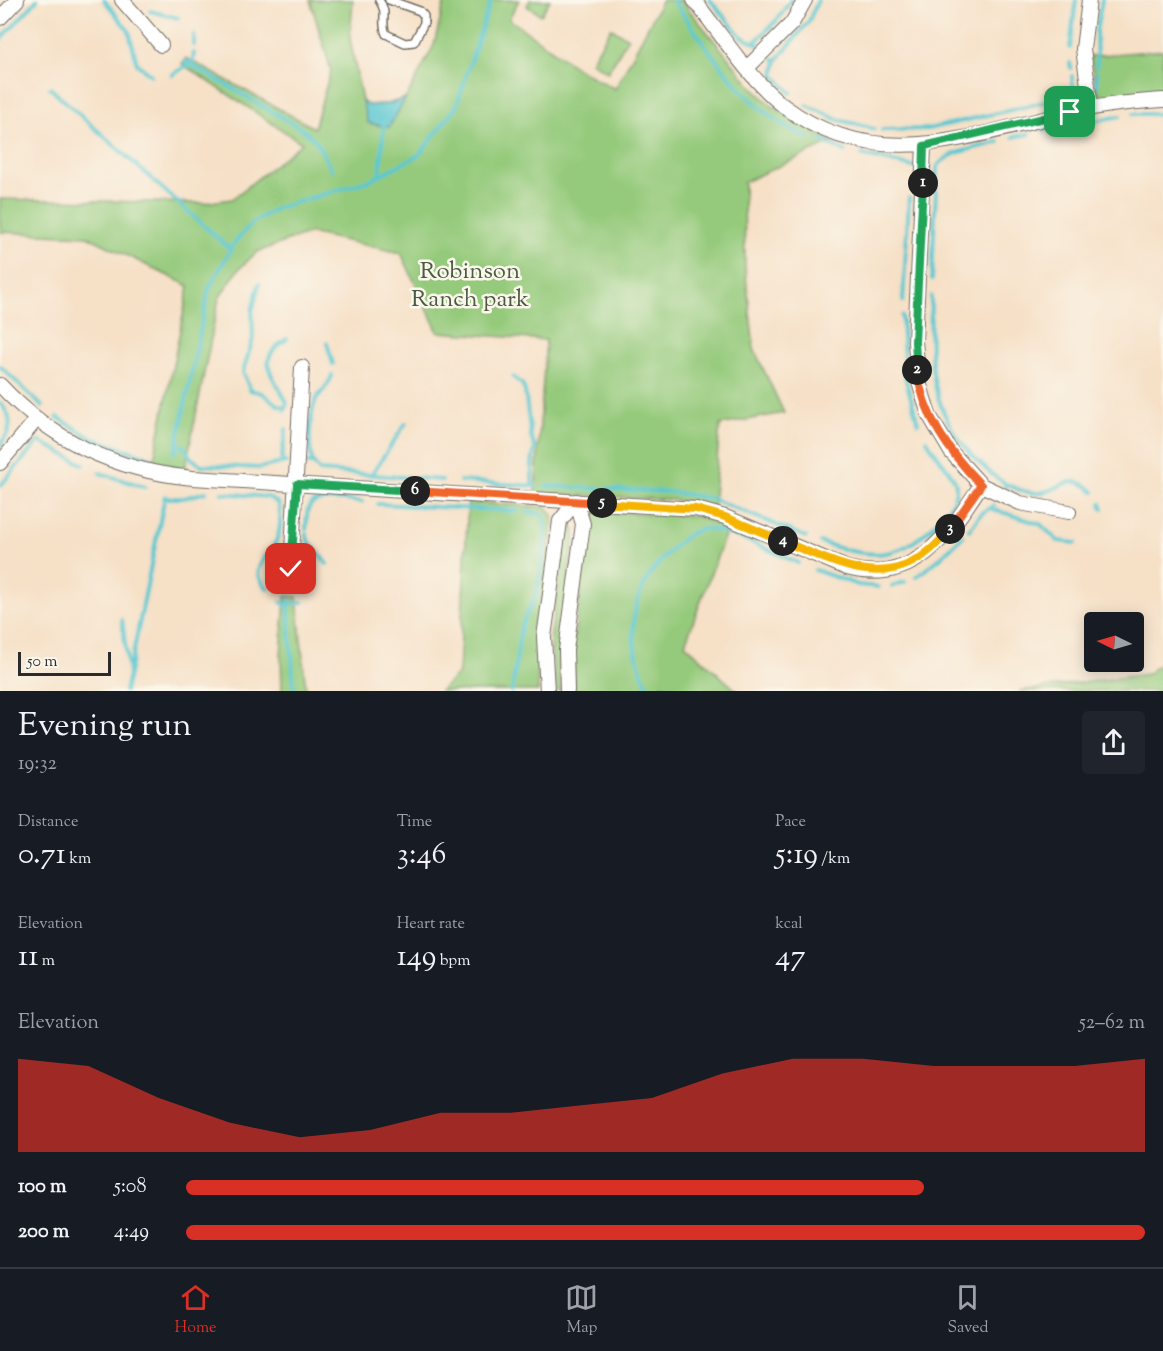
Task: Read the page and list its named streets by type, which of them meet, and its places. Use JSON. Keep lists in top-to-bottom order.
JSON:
{
  "parks": ["Robinson Ranch park"],
  "scale_bar": "50 m",
  "north": "left",
  "page": {
    "pins": [
      "1",
      "2",
      "6",
      "5",
      "3",
      "4"
    ],
    "scale": "50 m",
    "heading": ["Evening run", "19:32"],
    "stats": [
      ["Distance", "0.71 km"],
      ["Time", "3:46"],
      ["Pace", "5:19 /km"],
      ["Elevation", "11 m"],
      ["Heart rate", "149 bpm"],
      ["kcal", "47"]
    ],
    "chart": ["Elevation", "52–62 m"],
    "list": [
      {
        "name": "100 m",
        "note": "5:08"
      },
      {
        "name": "200 m",
        "note": "4:49"
      }
    ],
    "tabs": ["Home", "Map", "Saved"]
  }
}
